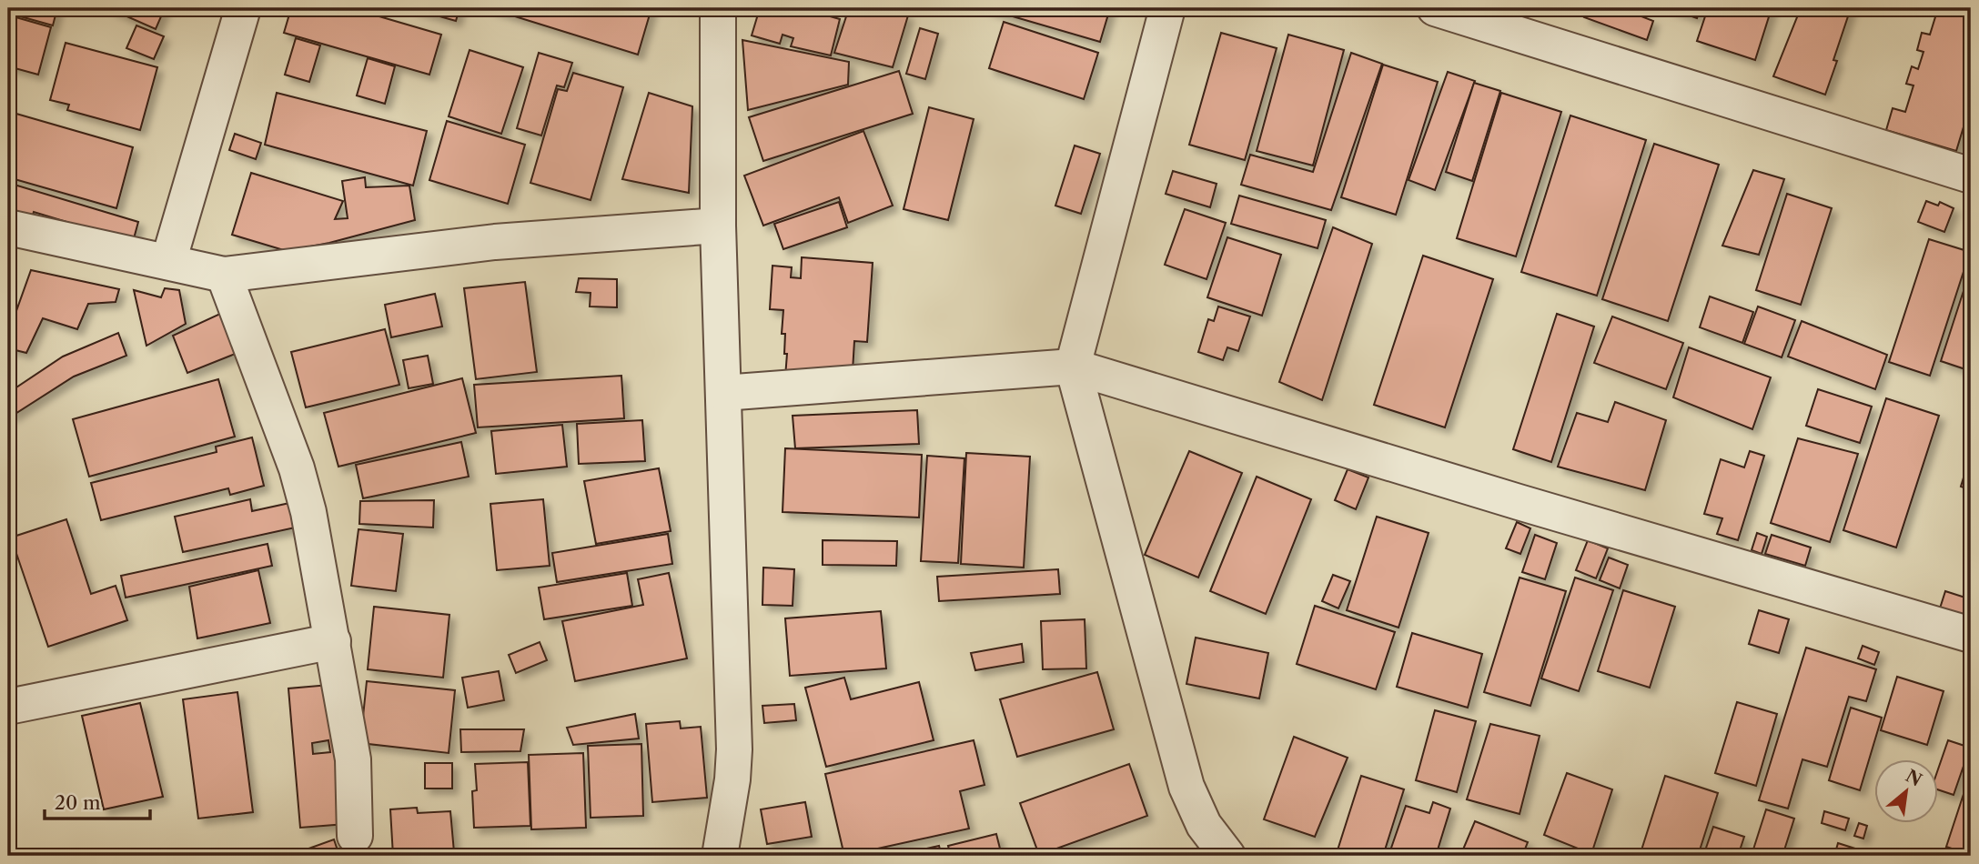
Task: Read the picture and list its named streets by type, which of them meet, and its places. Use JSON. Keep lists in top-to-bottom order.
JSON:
{
  "scale_bar": "20 m",
  "north": "top right"
}
